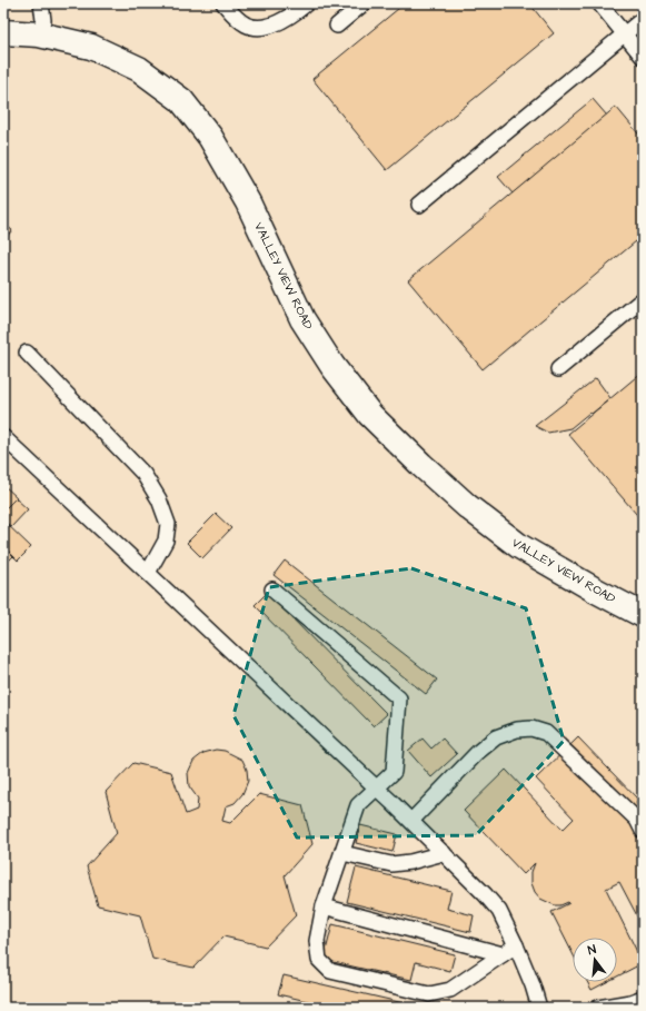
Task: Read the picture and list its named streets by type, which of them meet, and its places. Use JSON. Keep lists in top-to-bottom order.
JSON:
{
  "streets": {
    "street": ["VALLEY VIEW ROAD"]
  },
  "north": "top"
}
